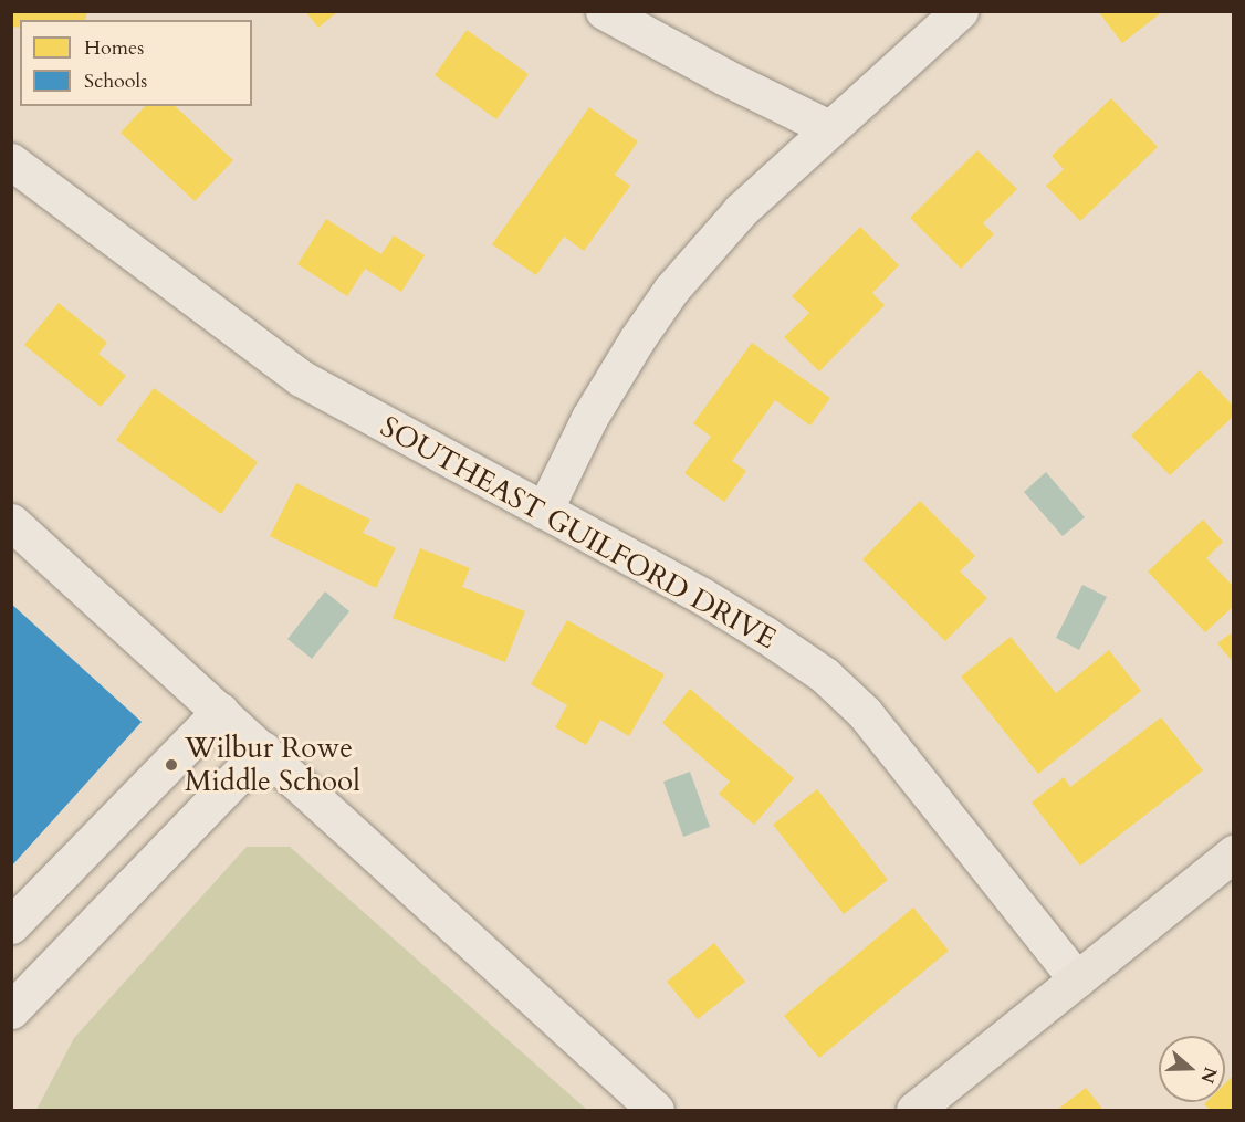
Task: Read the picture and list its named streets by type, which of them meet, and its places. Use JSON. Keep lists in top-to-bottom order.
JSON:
{
  "streets": {
    "street": ["SOUTHEAST GUILFORD DRIVE"]
  },
  "places": ["Wilbur Rowe Middle School"],
  "legend": ["Homes", "Schools"],
  "north": "right"
}
